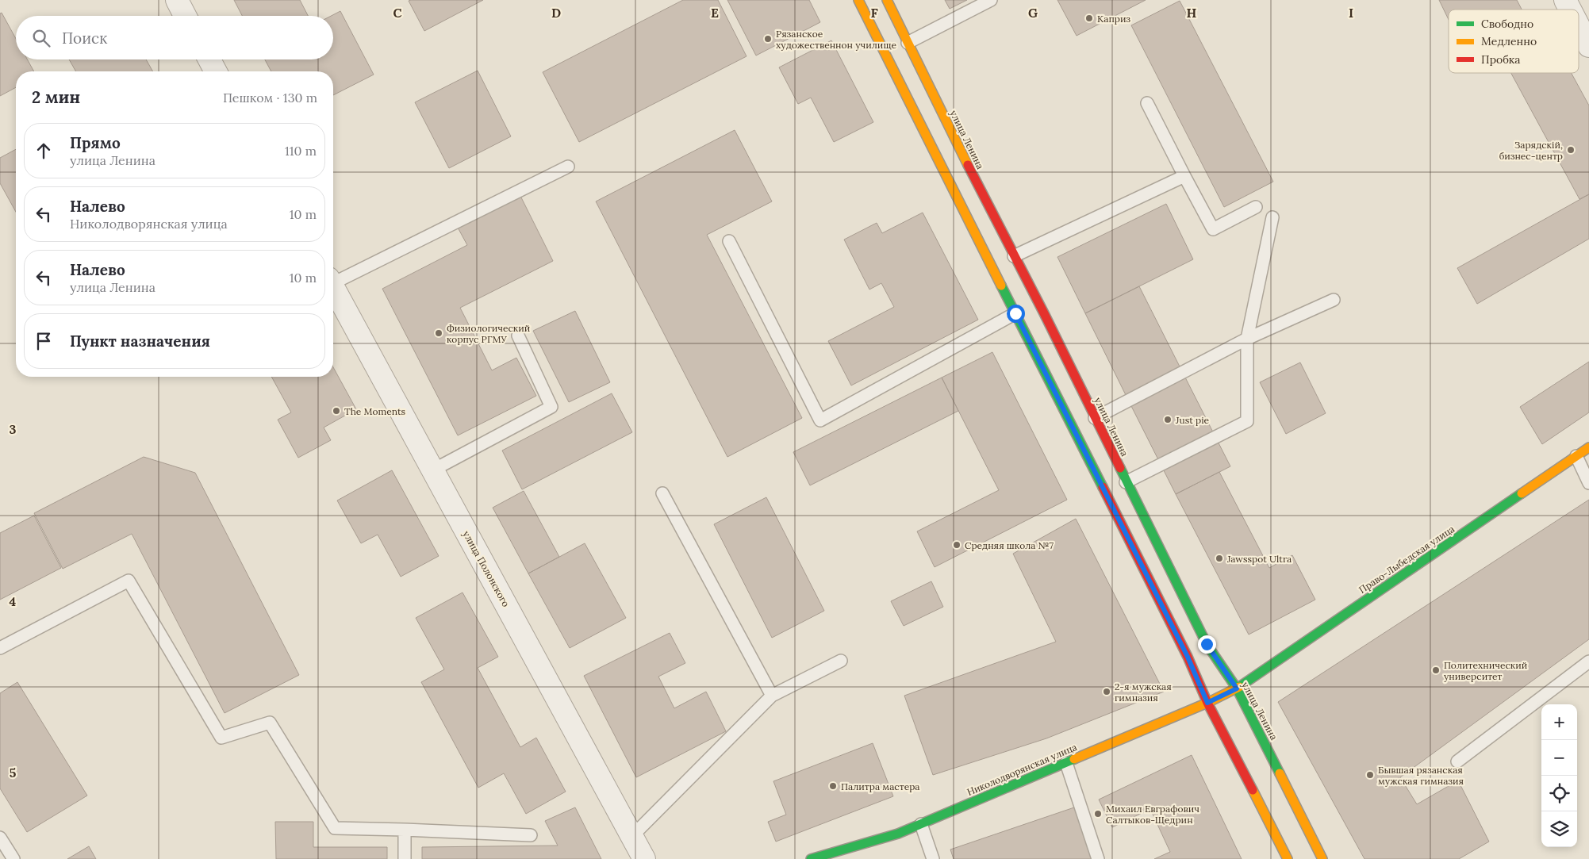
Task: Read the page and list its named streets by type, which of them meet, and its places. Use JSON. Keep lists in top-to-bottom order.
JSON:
{
  "streets": {
    "main road": ["улица Ленина", "Право-Лыбедская улица", "Николодворянская улица"],
    "street": ["улица Полонского"]
  },
  "crossings": [
    ["улица Ленина", "Право-Лыбедская улица"],
    ["улица Ленина", "Николодворянская улица"],
    ["Право-Лыбедская улица", "Николодворянская улица"]
  ],
  "places": [
    "Каприз",
    "Рязанское художественнон училище",
    "Зарядскiй, бизнес-центр",
    "Физиологический корпус РГМУ",
    "The Moments",
    "Just pie",
    "Средняя школа №7",
    "Jawsspot Ultra",
    "Политехнический университет",
    "2-я мужская гимназия",
    "Бывшая рязанская мужская гимназия",
    "Палитра мастера",
    "Михаил Евграфович Салтыков-Щедрин"
  ],
  "legend": ["Свободно", "Медленно", "Пробка"],
  "page": {
    "search": "Поиск",
    "heading": ["2 мин", "Пешком · 130 m"],
    "list": [
      ["Прямо", "улица Ленина", "110 m"],
      ["Налево", "Николодворянская улица", "10 m"],
      ["Налево", "улица Ленина", "10 m"],
      "Пункт назначения"
    ],
    "map_buttons": ["+", "−"]
  },
  "grid": {
    "columns": [
      "C",
      "D",
      "E",
      "F",
      "G",
      "H",
      "I"
    ],
    "rows": ["3", "4", "5"]
  }
}
